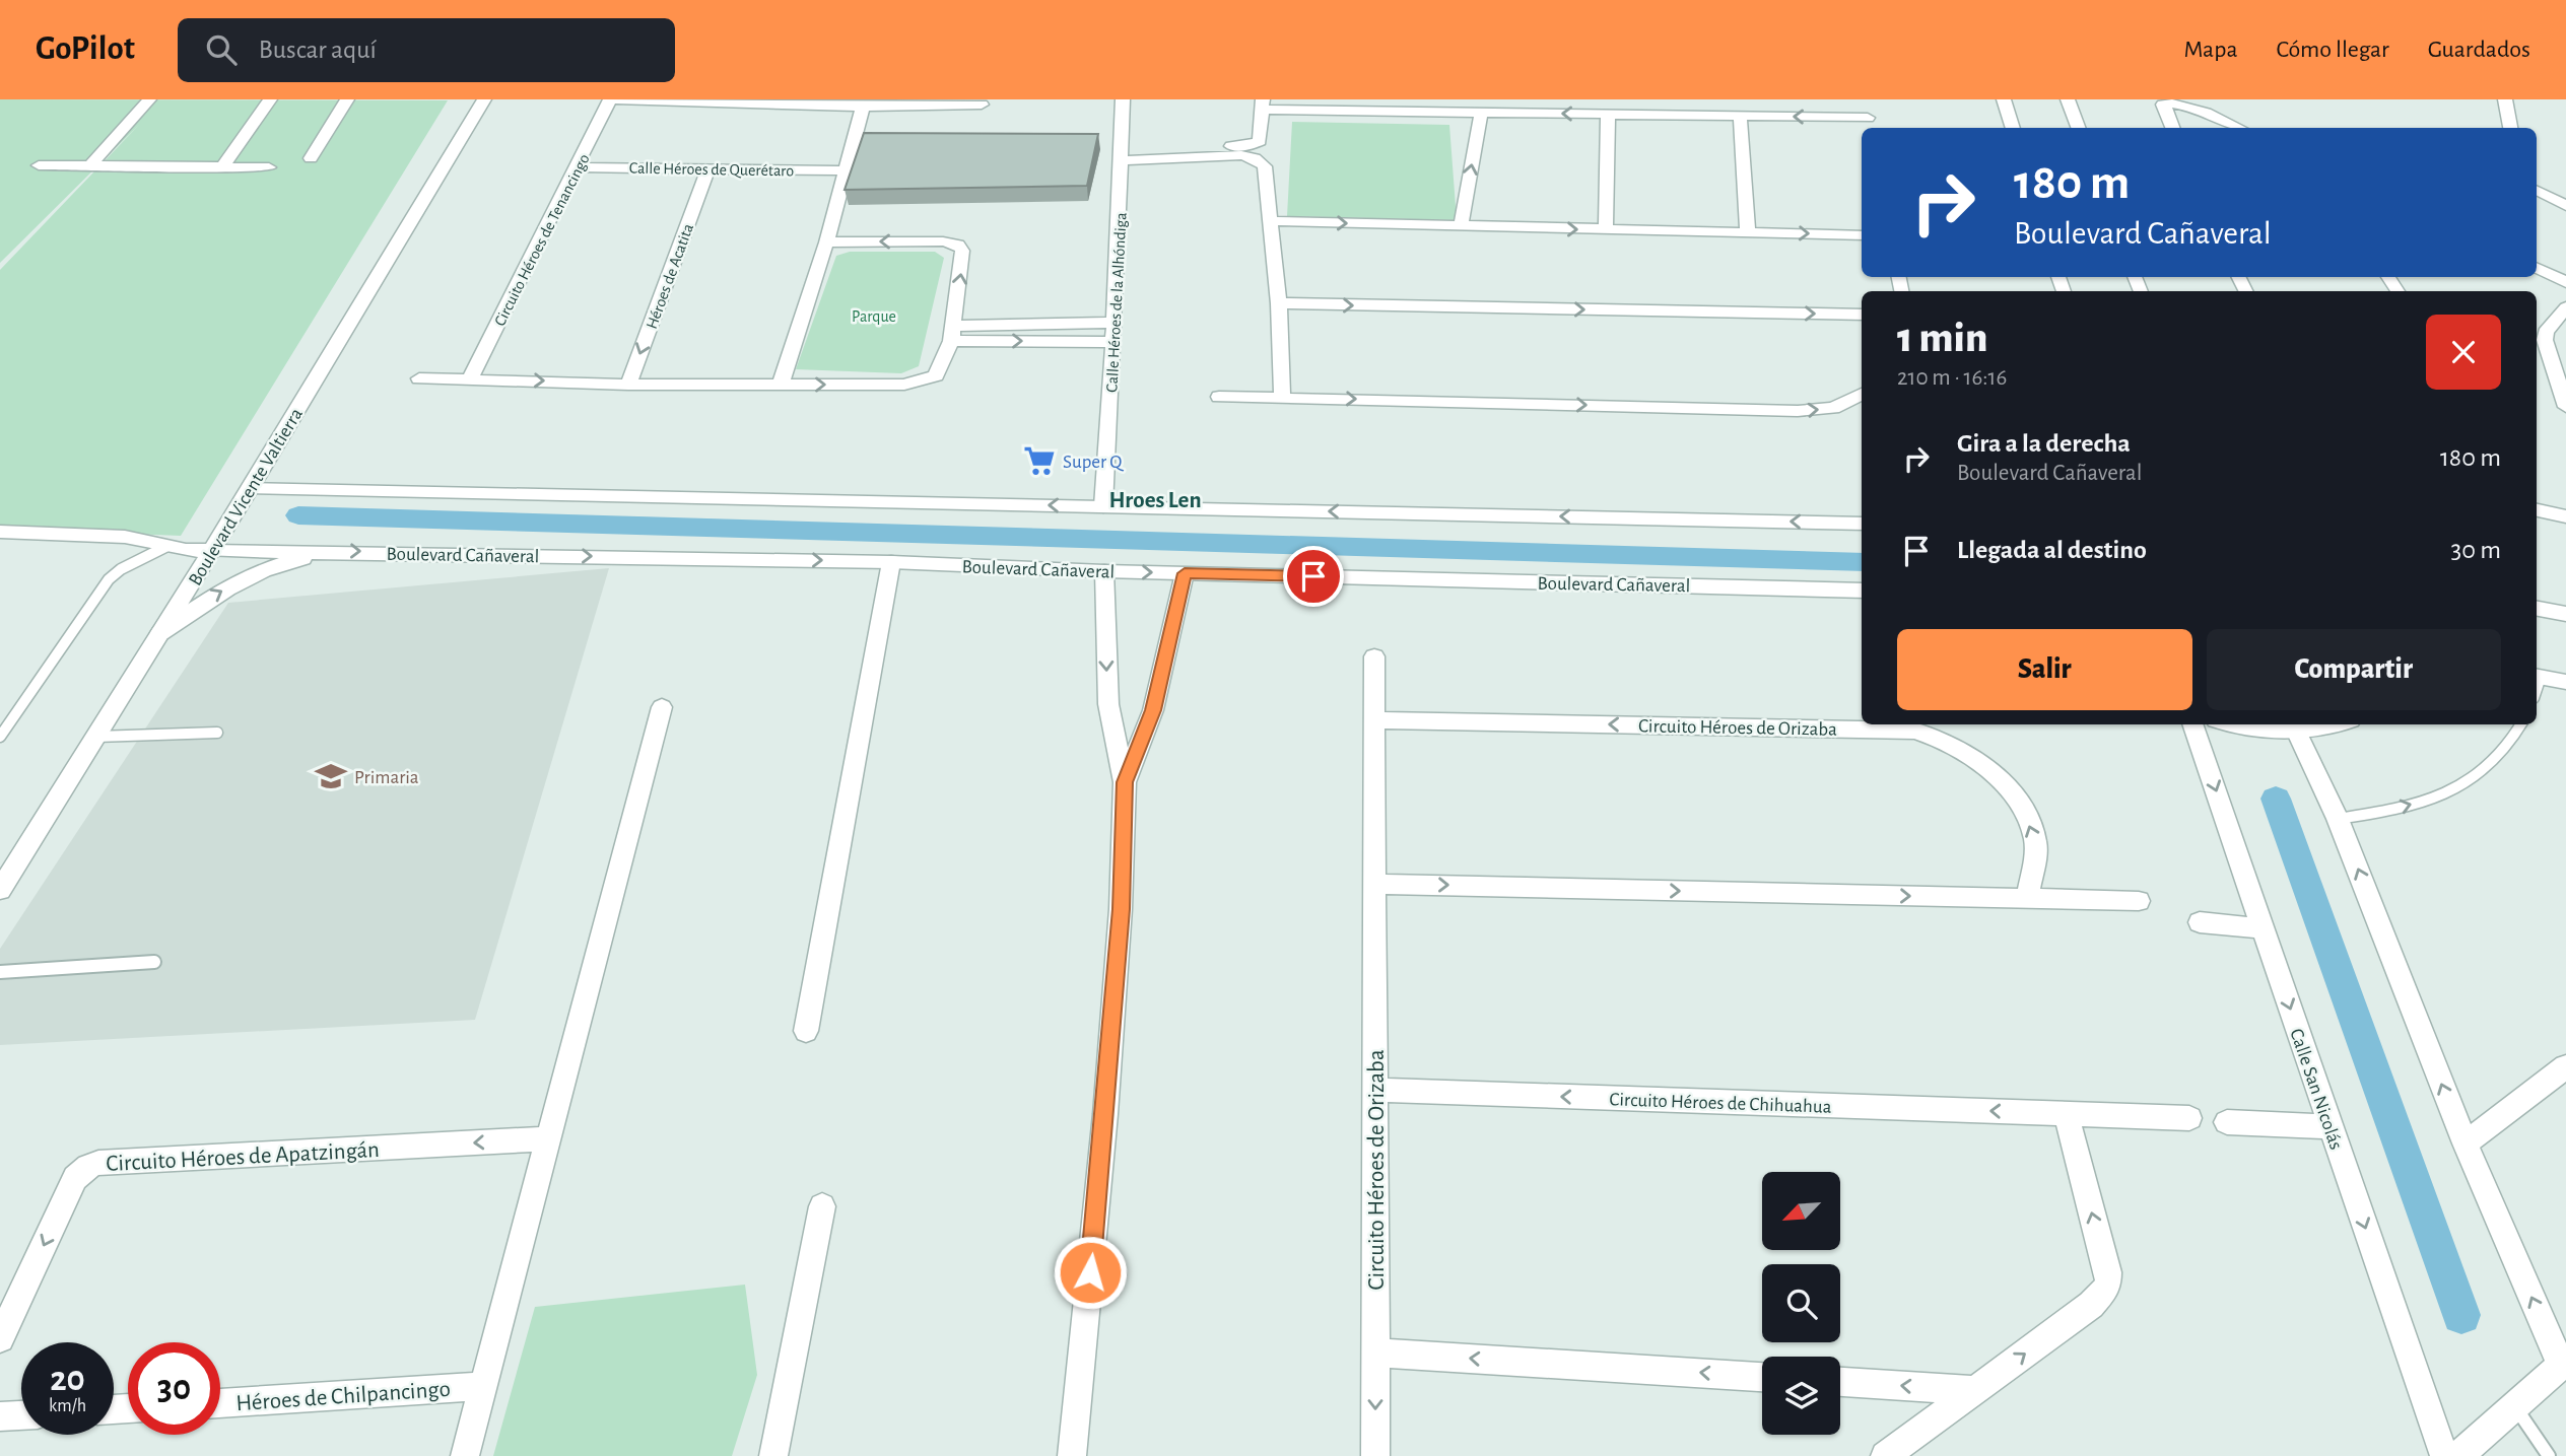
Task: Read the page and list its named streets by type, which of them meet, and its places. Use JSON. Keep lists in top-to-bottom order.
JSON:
{
  "streets": {
    "street": [
      "Calle Héroes de Querétaro",
      "Circuito Héroes de Tenancingo",
      "Héroes de Acatita",
      "Calle Héroes de la Alhóndiga",
      "Boulevard Vicente Valtierra",
      "Boulevard Cañaveral",
      "Circuito Héroes de Orizaba",
      "Calle San Nicolás",
      "Circuito Héroes de Chihuahua",
      "Circuito Héroes de Apatzingán",
      "Héroes de Chilpancingo"
    ]
  },
  "crossings": [
    ["Calle Héroes de Querétaro", "Circuito Héroes de Tenancingo"],
    ["Calle Héroes de Querétaro", "Héroes de Acatita"],
    ["Boulevard Vicente Valtierra", "Boulevard Cañaveral"],
    ["Circuito Héroes de Orizaba", "Circuito Héroes de Chihuahua"]
  ],
  "one_way": ["Circuito Héroes de Chihuahua", "Circuito Héroes de Apatzingán"],
  "districts": ["Hroes Len"],
  "parks": ["Parque"],
  "places": {
    "supermarket": ["Super Q"],
    "school or university": ["Primaria"]
  },
  "north": "bottom left",
  "page": {
    "header": "GoPilot",
    "search": "Buscar aquí",
    "nav": ["Mapa", "Cómo llegar", "Guardados"],
    "turn": ["180 m", "Boulevard Cañaveral"],
    "heading": ["1 min", "210 m · 16:16"],
    "list": [
      {
        "name": "Gira a la derecha",
        "note": "Boulevard Cañaveral",
        "value": "180 m"
      },
      {
        "name": "Llegada al destino",
        "value": "30 m"
      }
    ],
    "buttons": ["Salir", "Compartir"],
    "speed": "20 km/h",
    "limit": "30"
  }
}
